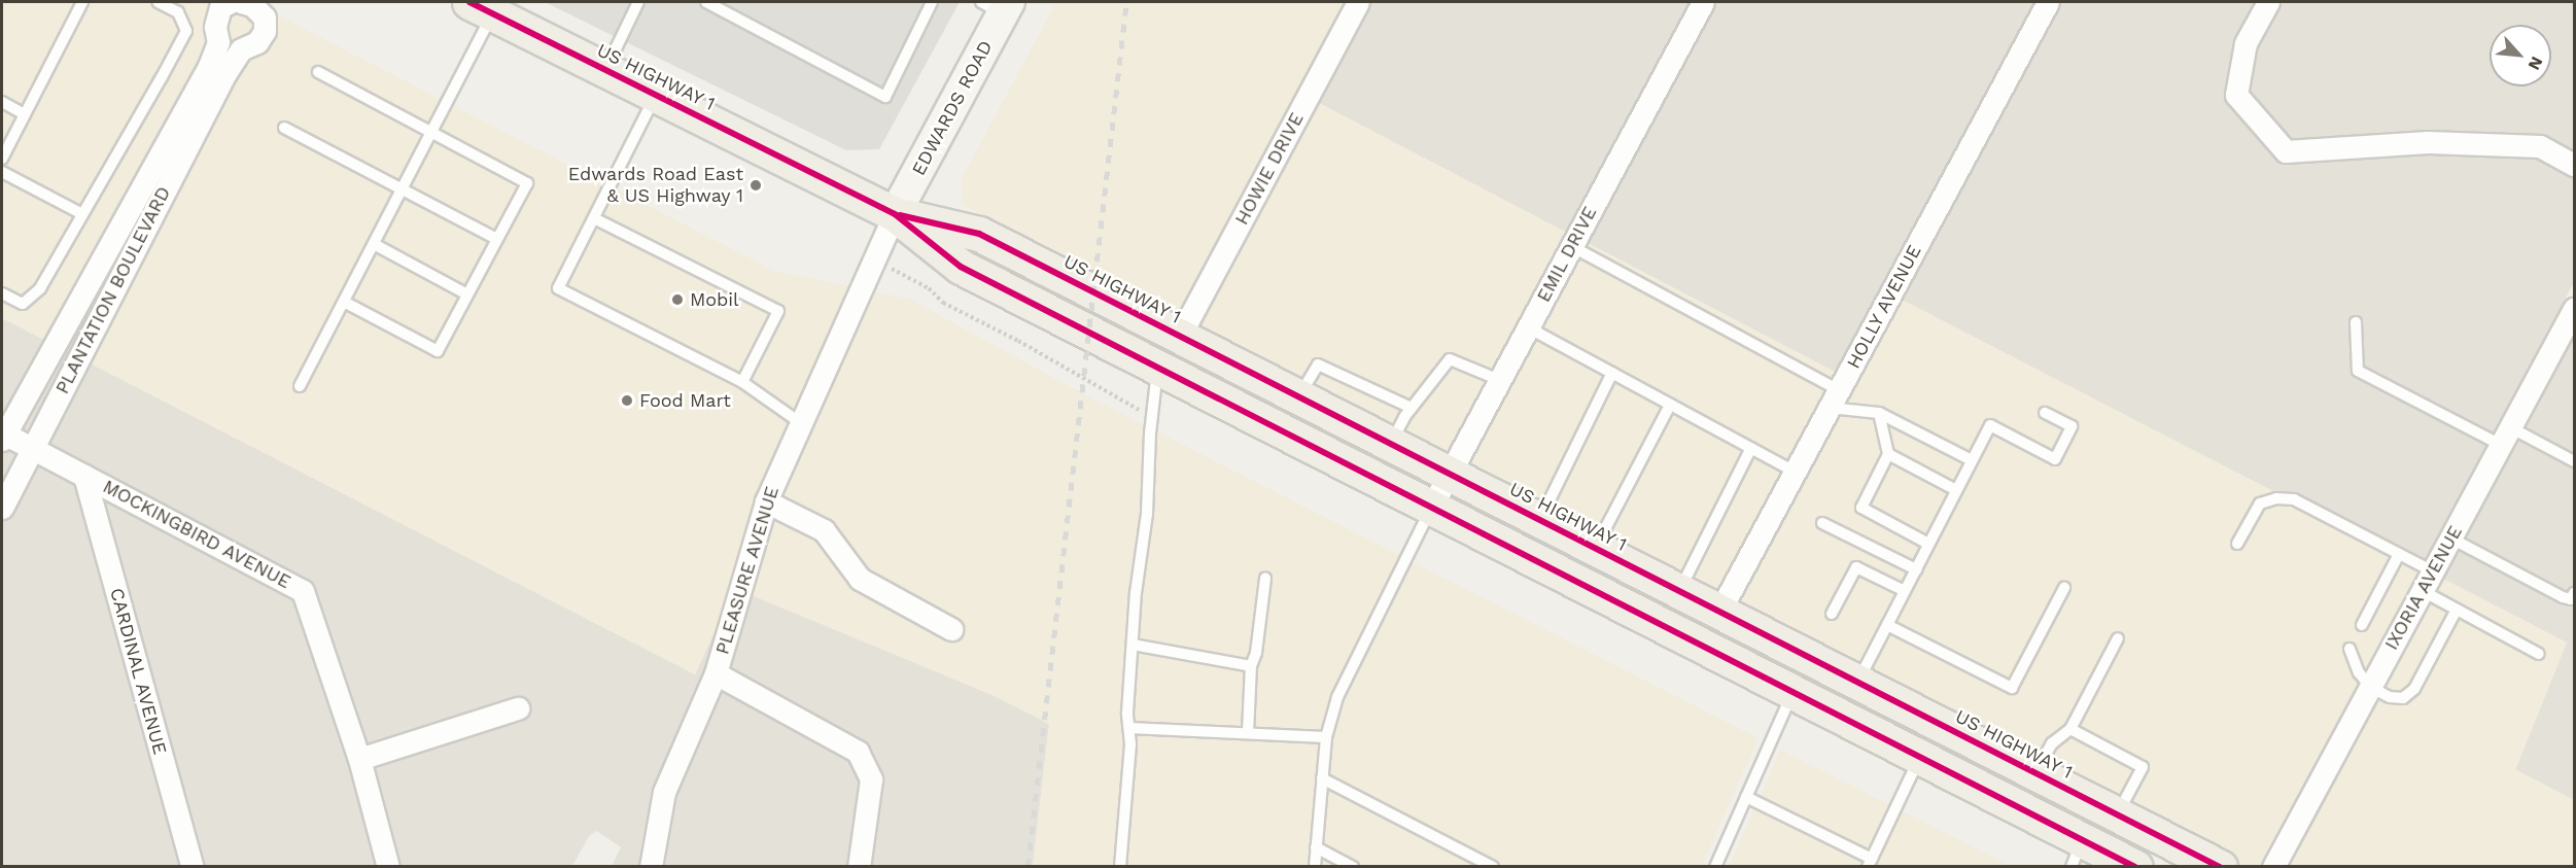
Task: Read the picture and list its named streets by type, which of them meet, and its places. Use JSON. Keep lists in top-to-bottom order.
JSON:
{
  "streets": {
    "main road": ["US HIGHWAY 1", "EDWARDS ROAD"],
    "street": [
      "HOWIE DRIVE",
      "EMIL DRIVE",
      "PLANTATION BOULEVARD",
      "HOLLY AVENUE",
      "MOCKINGBIRD AVENUE",
      "PLEASURE AVENUE",
      "IXORIA AVENUE",
      "CARDINAL AVENUE"
    ]
  },
  "crossings": [
    ["US HIGHWAY 1", "EDWARDS ROAD"],
    ["US HIGHWAY 1", "HOWIE DRIVE"],
    ["US HIGHWAY 1", "EMIL DRIVE"],
    ["US HIGHWAY 1", "HOLLY AVENUE"],
    ["US HIGHWAY 1", "PLEASURE AVENUE"],
    ["EDWARDS ROAD", "PLEASURE AVENUE"],
    ["PLANTATION BOULEVARD", "MOCKINGBIRD AVENUE"],
    ["MOCKINGBIRD AVENUE", "CARDINAL AVENUE"]
  ],
  "places": ["Edwards Road East & US Highway 1", "Mobil", "Food Mart"],
  "north": "bottom right"
}
